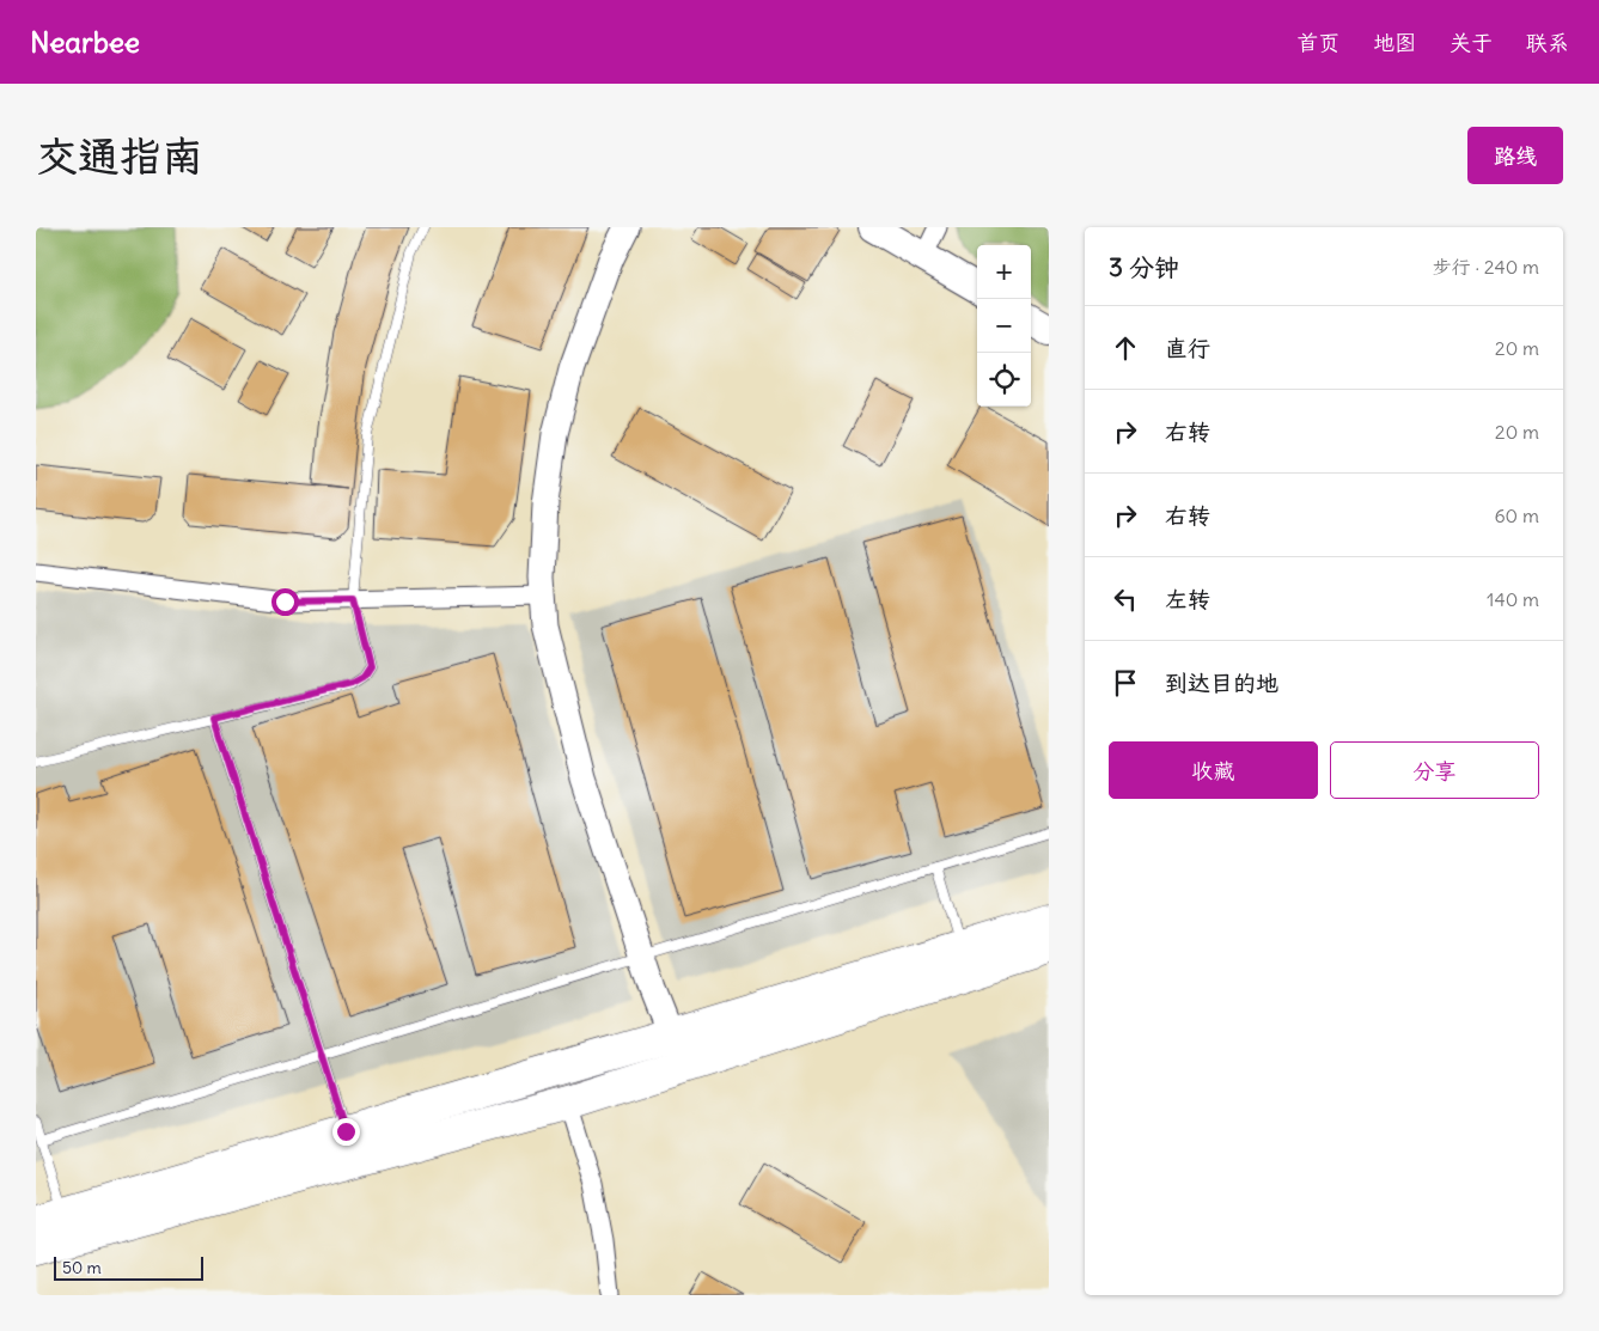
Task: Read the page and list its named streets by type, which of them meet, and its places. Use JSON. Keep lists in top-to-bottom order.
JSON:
{
  "scale_bar": "50 m",
  "page": {
    "header": "Nearbee",
    "nav": [
      "首页",
      "地图",
      "关于",
      "联系"
    ],
    "buttons": [
      "路线",
      ["收藏", "分享"]
    ],
    "title": "交通指南",
    "heading": ["3 分钟", "步行 · 240 m"],
    "map_buttons": ["+", "−"],
    "list": [
      ["直行", "20 m"],
      ["右转", "20 m"],
      ["右转", "60 m"],
      ["左转", "140 m"],
      "到达目的地"
    ],
    "scale": "50 m"
  }
}
